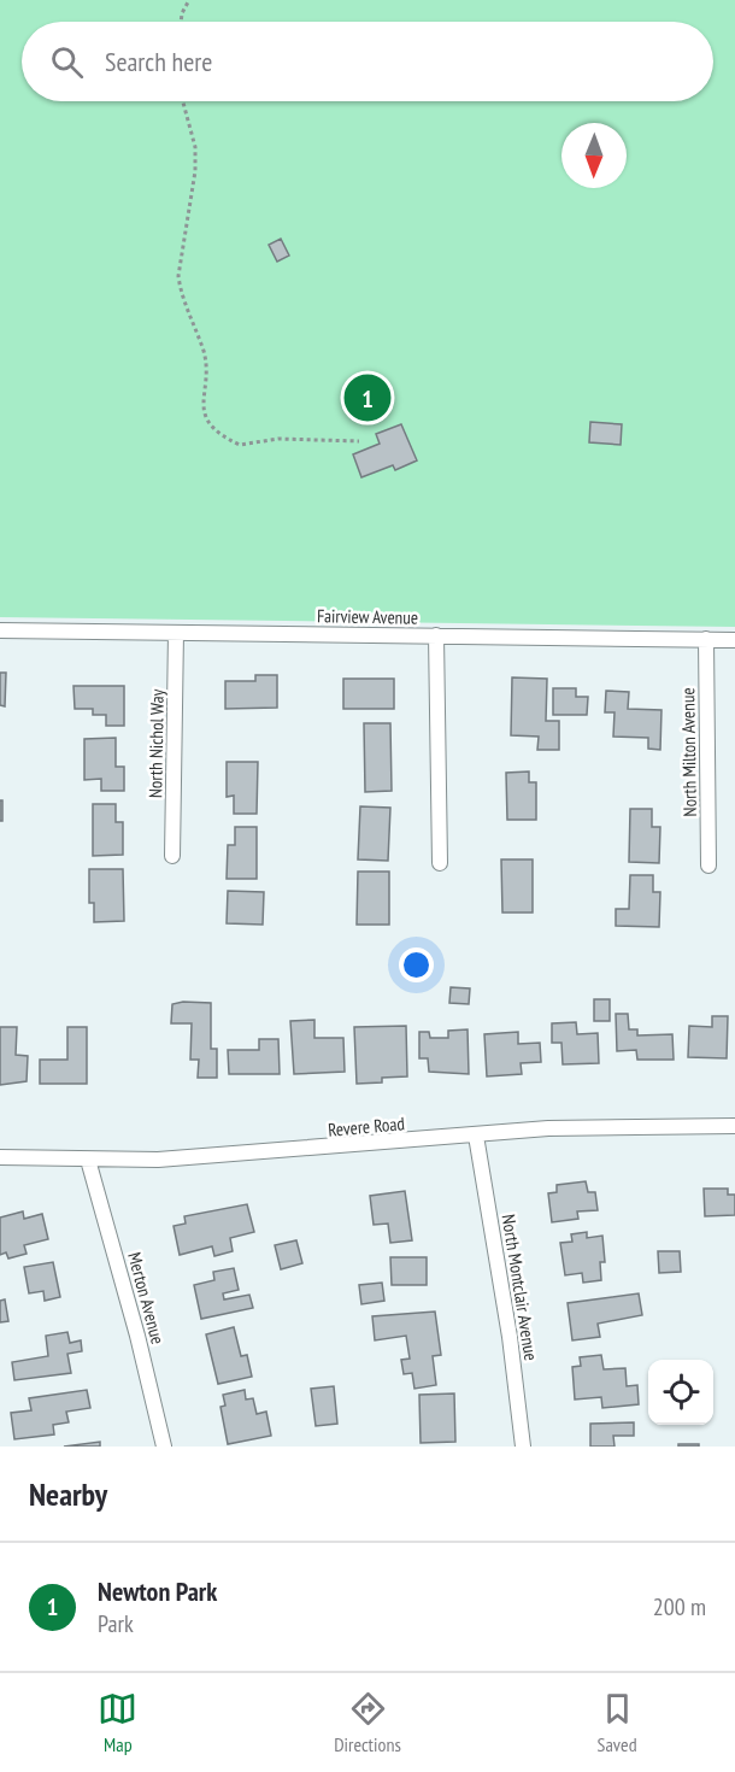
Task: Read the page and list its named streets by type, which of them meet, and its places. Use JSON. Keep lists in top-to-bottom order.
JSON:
{
  "streets": {
    "street": [
      "Fairview Avenue",
      "North Nichol Way",
      "North Milton Avenue",
      "Revere Road",
      "North Montclair Avenue",
      "Merton Avenue"
    ]
  },
  "crossings": [
    ["Fairview Avenue", "North Nichol Way"],
    ["Fairview Avenue", "North Milton Avenue"],
    ["Revere Road", "North Montclair Avenue"],
    ["Revere Road", "Merton Avenue"]
  ],
  "north": "bottom",
  "page": {
    "search": "Search here",
    "pins": "1",
    "heading": "Nearby",
    "list": [
      {
        "mark": "1",
        "name": "Newton Park",
        "note": "Park",
        "value": "200 m"
      }
    ],
    "nav": ["Map", "Directions", "Saved"]
  }
}
